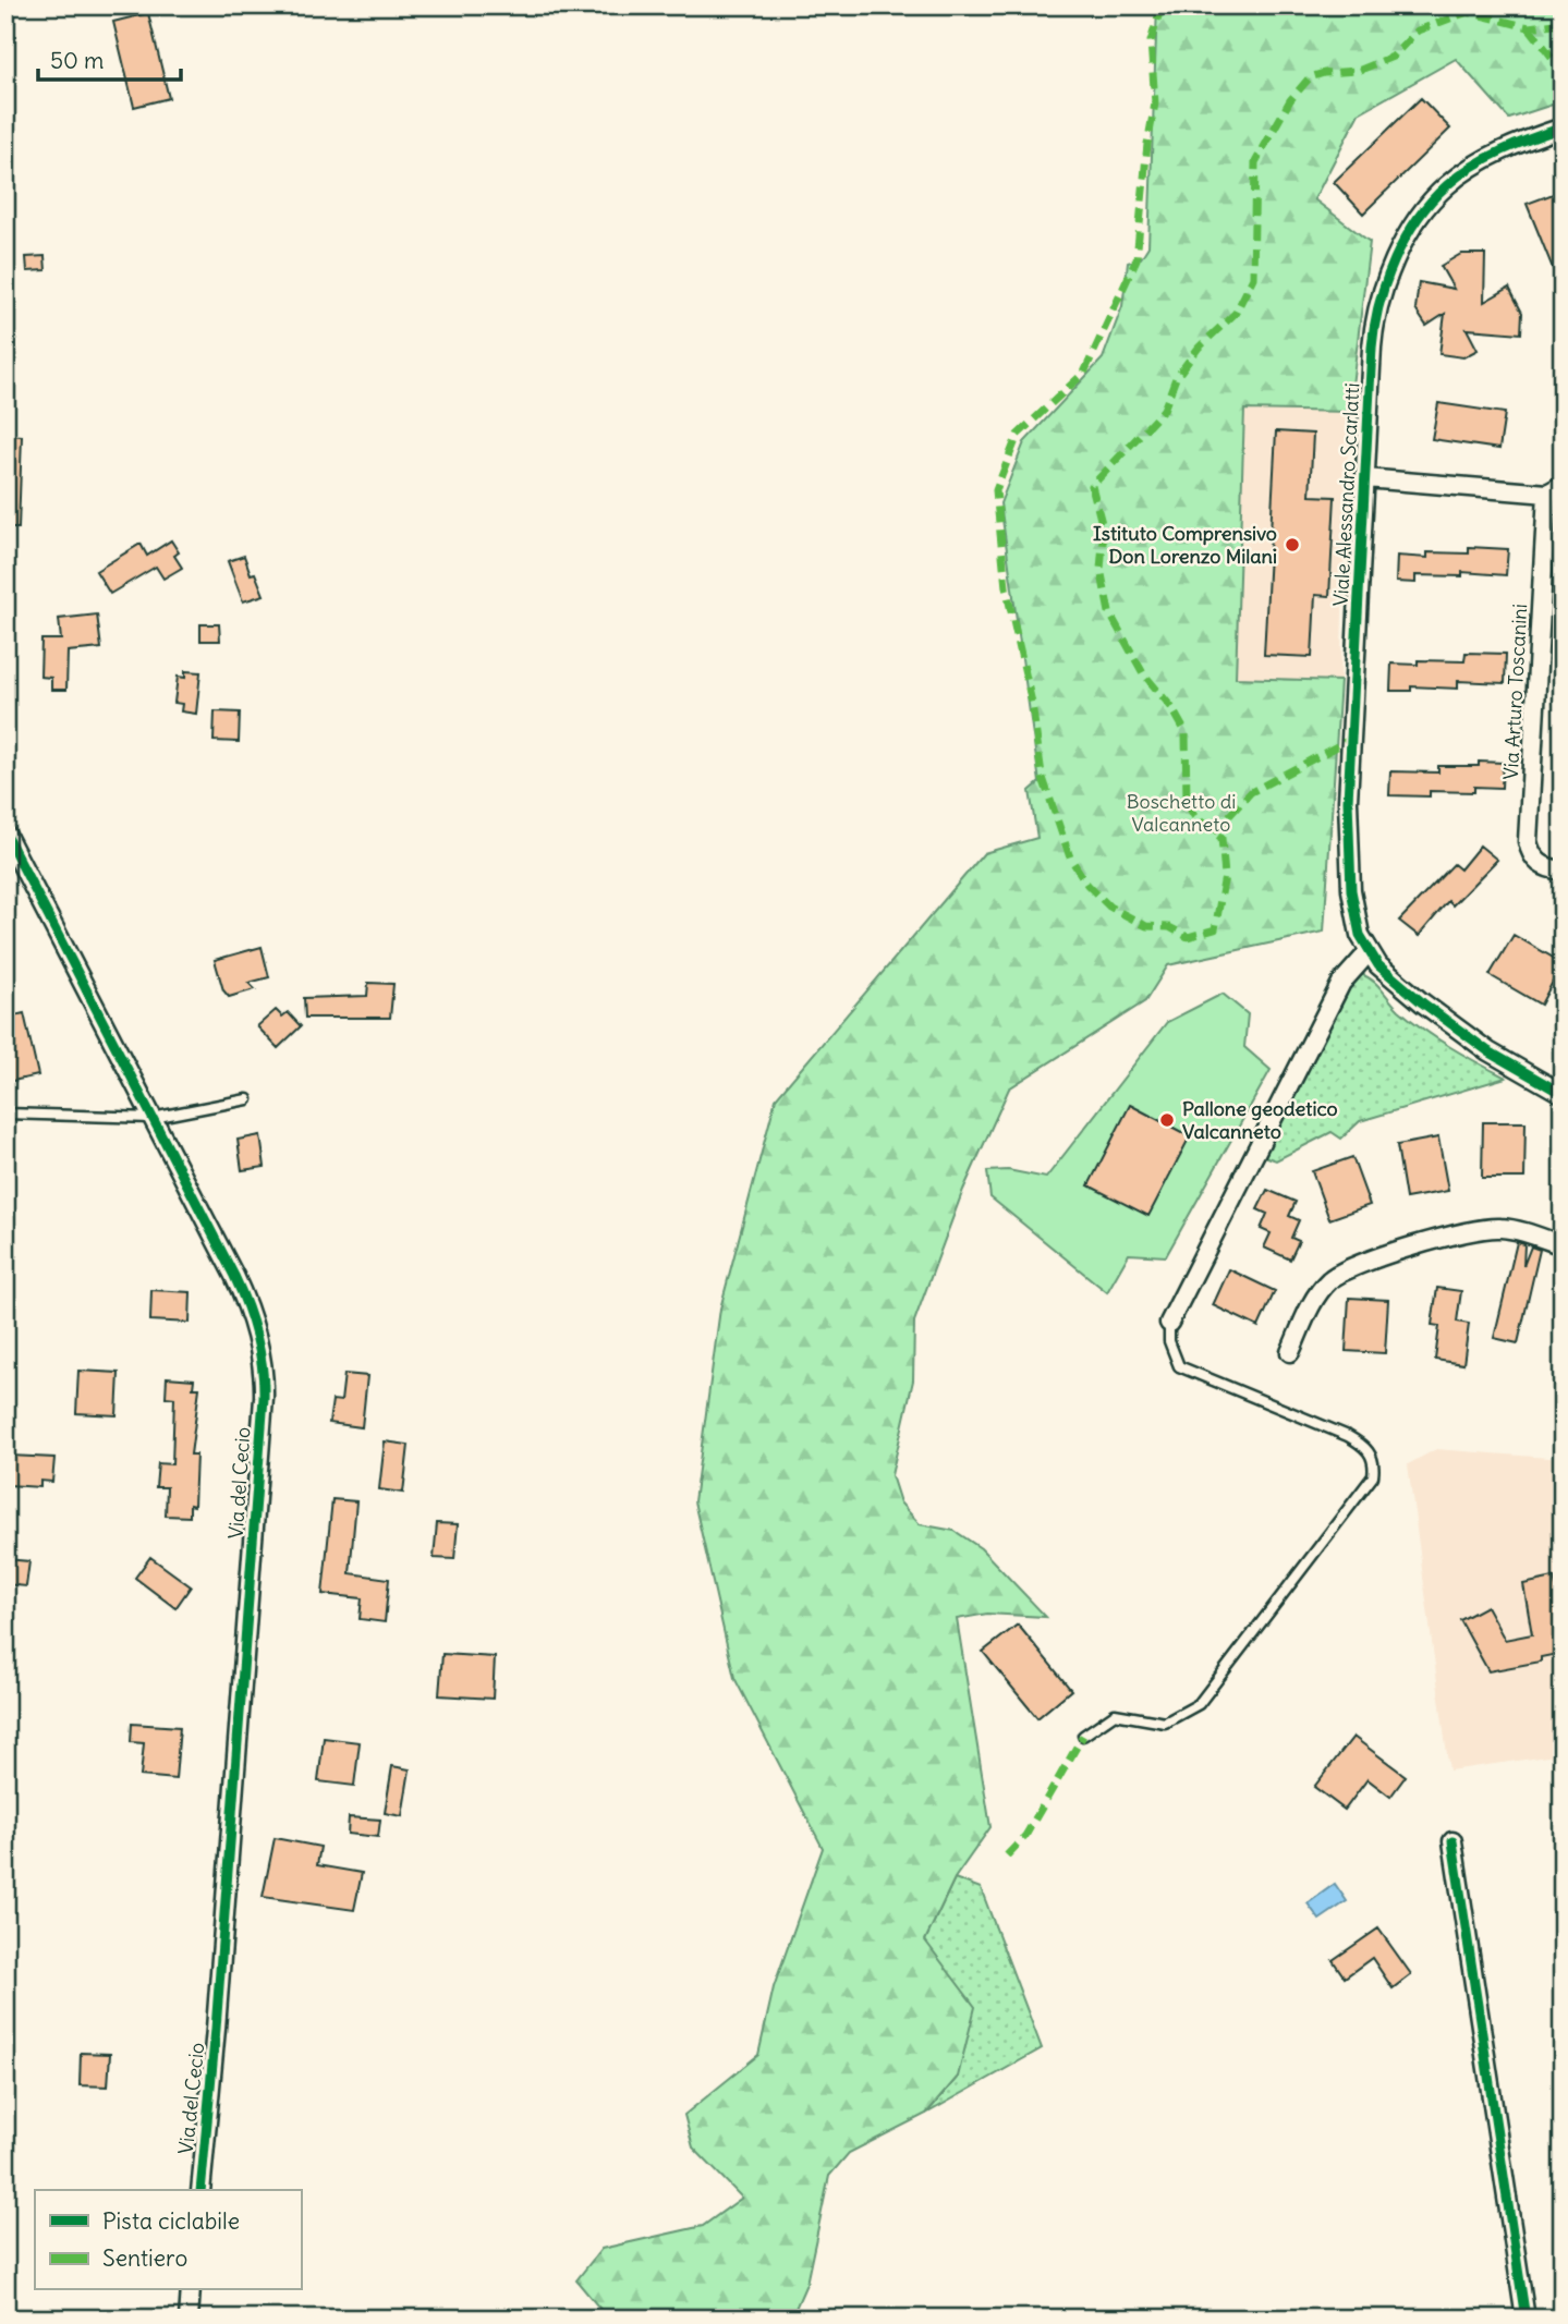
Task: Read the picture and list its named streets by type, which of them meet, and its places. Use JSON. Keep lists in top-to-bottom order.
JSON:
{
  "streets": {
    "street": ["Viale Alessandro Scarlatti", "Via Arturo Toscanini", "Via del Cecio"]
  },
  "parks": ["Boschetto di Valcanneto"],
  "places": ["Istituto Comprensivo Don Lorenzo Milani", "Pallone geodetico Valcanneto"],
  "legend": ["Pista ciclabile", "Sentiero"],
  "scale_bar": "50 m"
}
